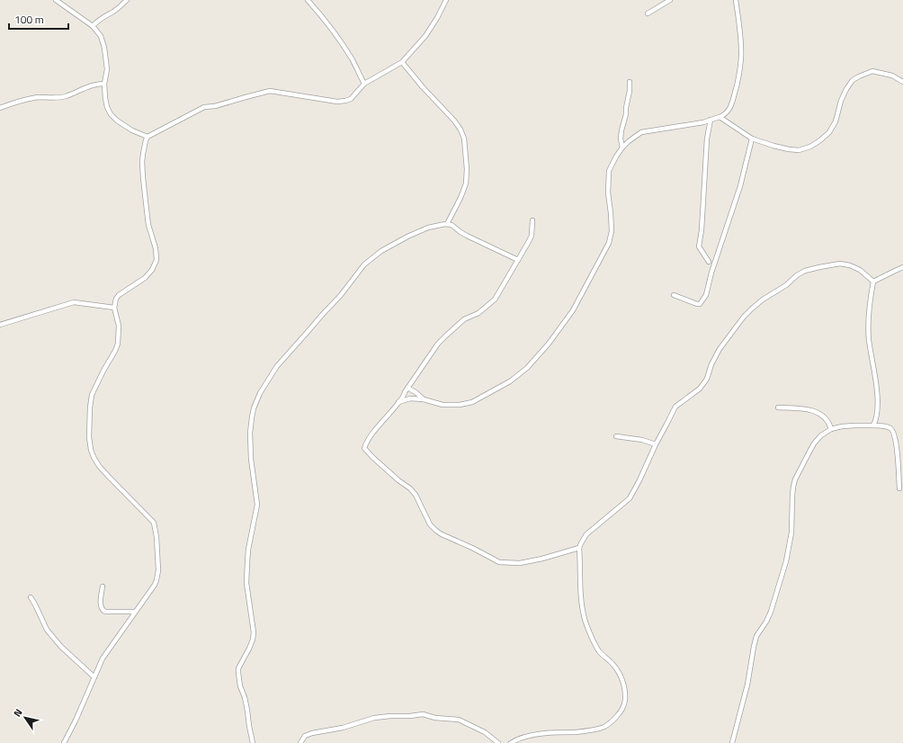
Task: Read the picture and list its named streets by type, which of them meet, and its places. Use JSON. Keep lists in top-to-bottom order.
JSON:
{
  "scale_bar": "100 m",
  "north": "top left"
}
